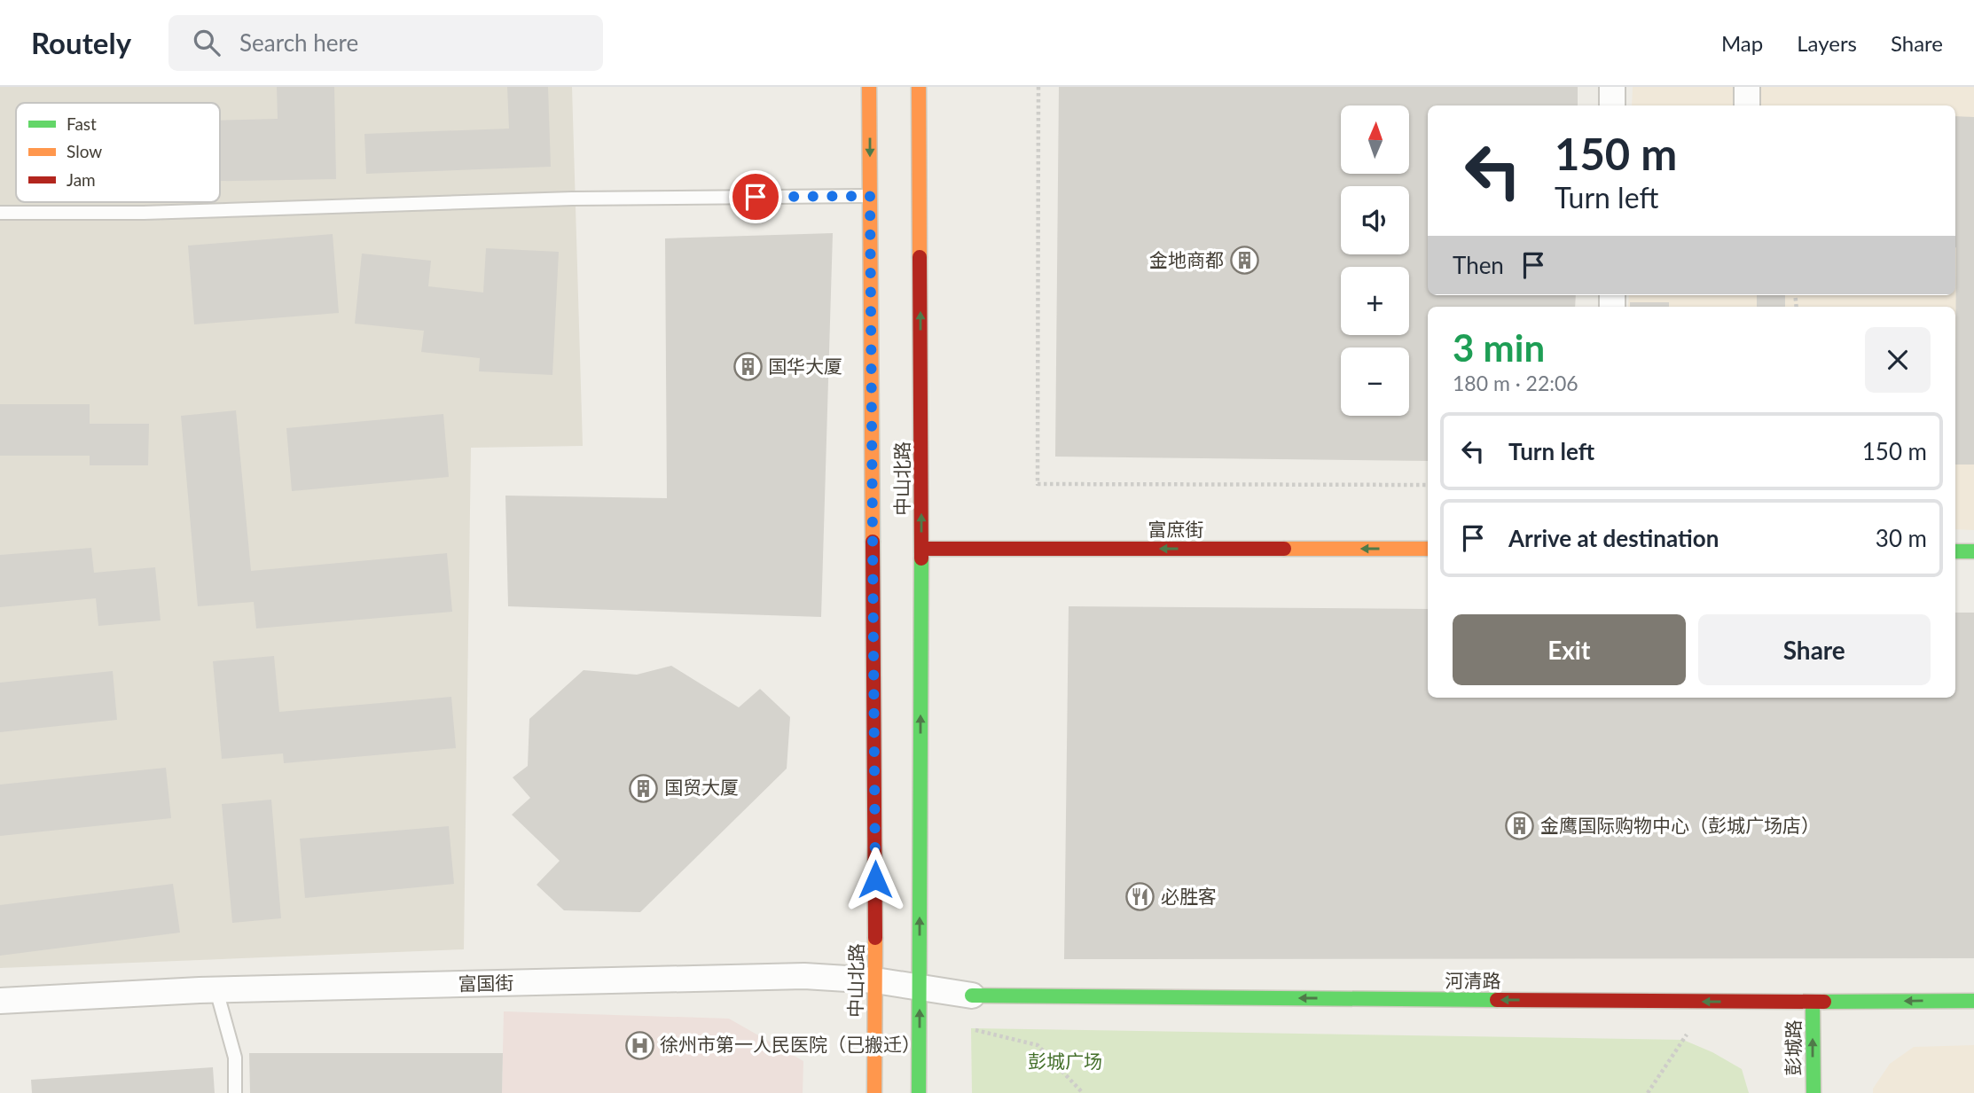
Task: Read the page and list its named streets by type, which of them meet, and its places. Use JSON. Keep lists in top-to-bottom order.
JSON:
{
  "streets": {
    "main road": [
      "中山北路",
      "富庶街",
      "河清路",
      "彭城路"
    ],
    "street": ["富国街"]
  },
  "crossings": [
    ["中山北路", "富庶街"],
    ["中山北路", "富国街"],
    ["河清路", "富国街"],
    ["河清路", "彭城路"]
  ],
  "one_way": ["富庶街", "河清路", "彭城路"],
  "parks": ["彭城广场"],
  "places": {
    "building": [
      "金地商都",
      "国华大厦",
      "国贸大厦",
      "金鹰国际购物中心（彭城广场店）"
    ],
    "restaurant": ["必胜客"],
    "hospital": ["徐州市第一人民医院（已搬迁）"]
  },
  "legend": ["Fast", "Slow", "Jam"],
  "north": "top",
  "page": {
    "header": "Routely",
    "search": "Search here",
    "nav": ["Map", "Layers", "Share"],
    "map_buttons": ["+", "−"],
    "turn": ["150 m", "Turn left"],
    "then": "Then",
    "heading": ["3 min", "180 m · 22:06"],
    "list": [
      {
        "name": "Turn left",
        "value": "150 m"
      },
      {
        "name": "Arrive at destination",
        "value": "30 m"
      }
    ],
    "buttons": ["Exit", "Share"]
  }
}
